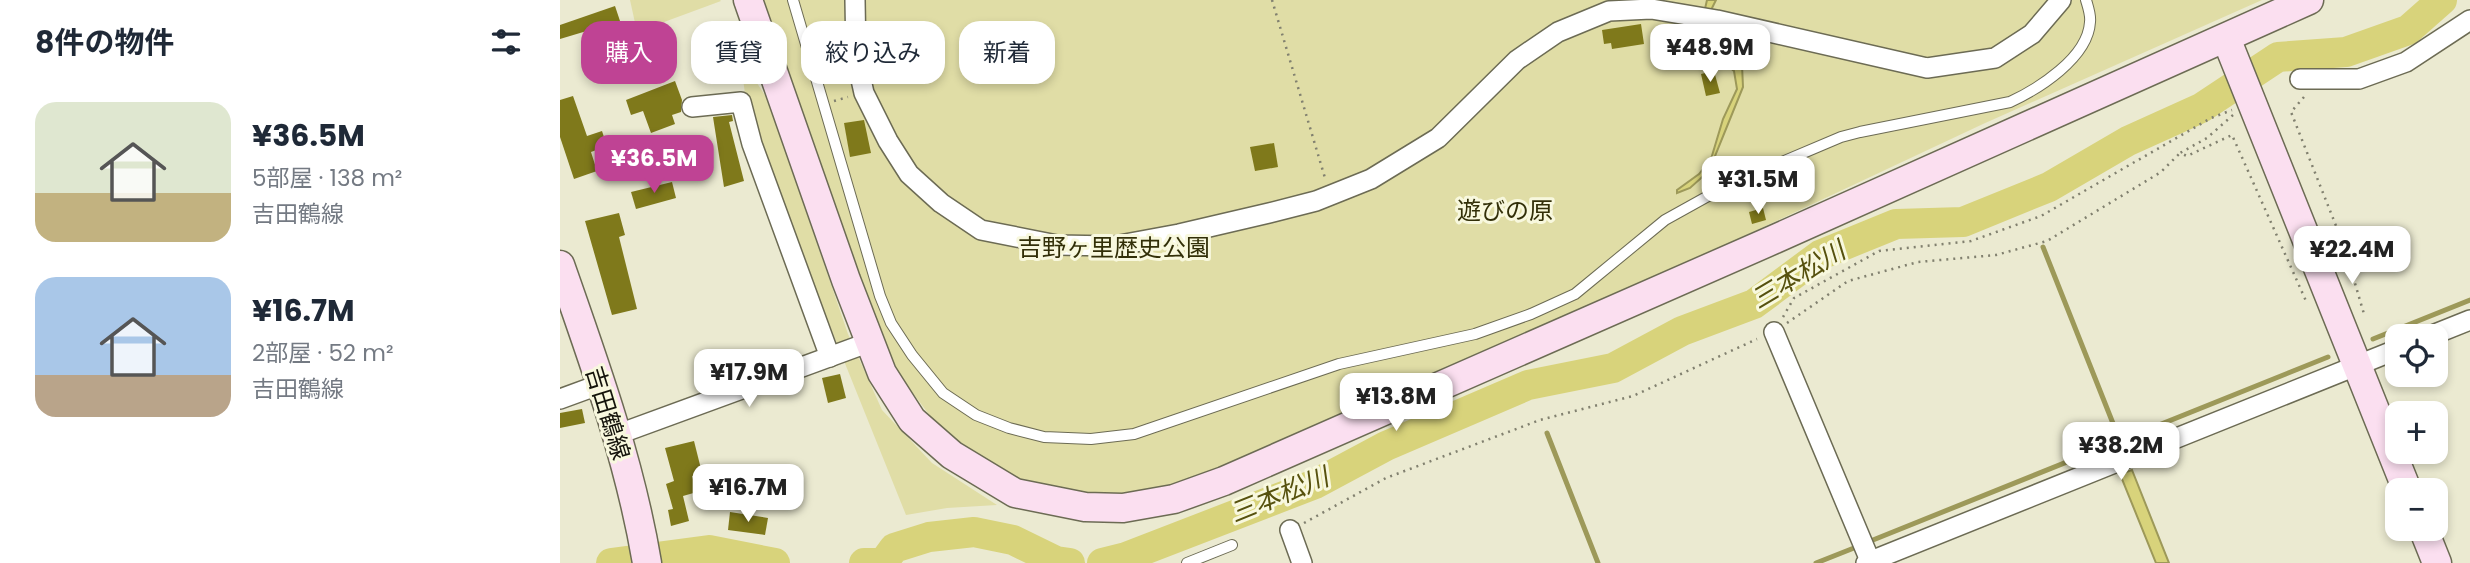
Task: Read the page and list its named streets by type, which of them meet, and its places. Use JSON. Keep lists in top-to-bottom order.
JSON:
{
  "streets": {
    "street": ["吉田鶴線"]
  },
  "water": ["三本松川"],
  "parks": ["遊びの原", "吉野ヶ里歴史公園"],
  "page": {
    "heading": "8件の物件",
    "chip": [
      "購入",
      "賃貸",
      "絞り込み",
      "新着"
    ],
    "price": [
      "¥48.9M",
      "¥36.5M",
      "¥31.5M",
      "¥22.4M",
      "¥17.9M",
      "¥13.8M",
      "¥38.2M",
      "¥16.7M"
    ],
    "list": [
      {
        "name": "¥36.5M",
        "note": "5部屋 · 138 m² · 吉田鶴線"
      },
      {
        "name": "¥16.7M",
        "note": "2部屋 · 52 m² · 吉田鶴線"
      }
    ],
    "map_buttons": ["+", "−"]
  }
}
